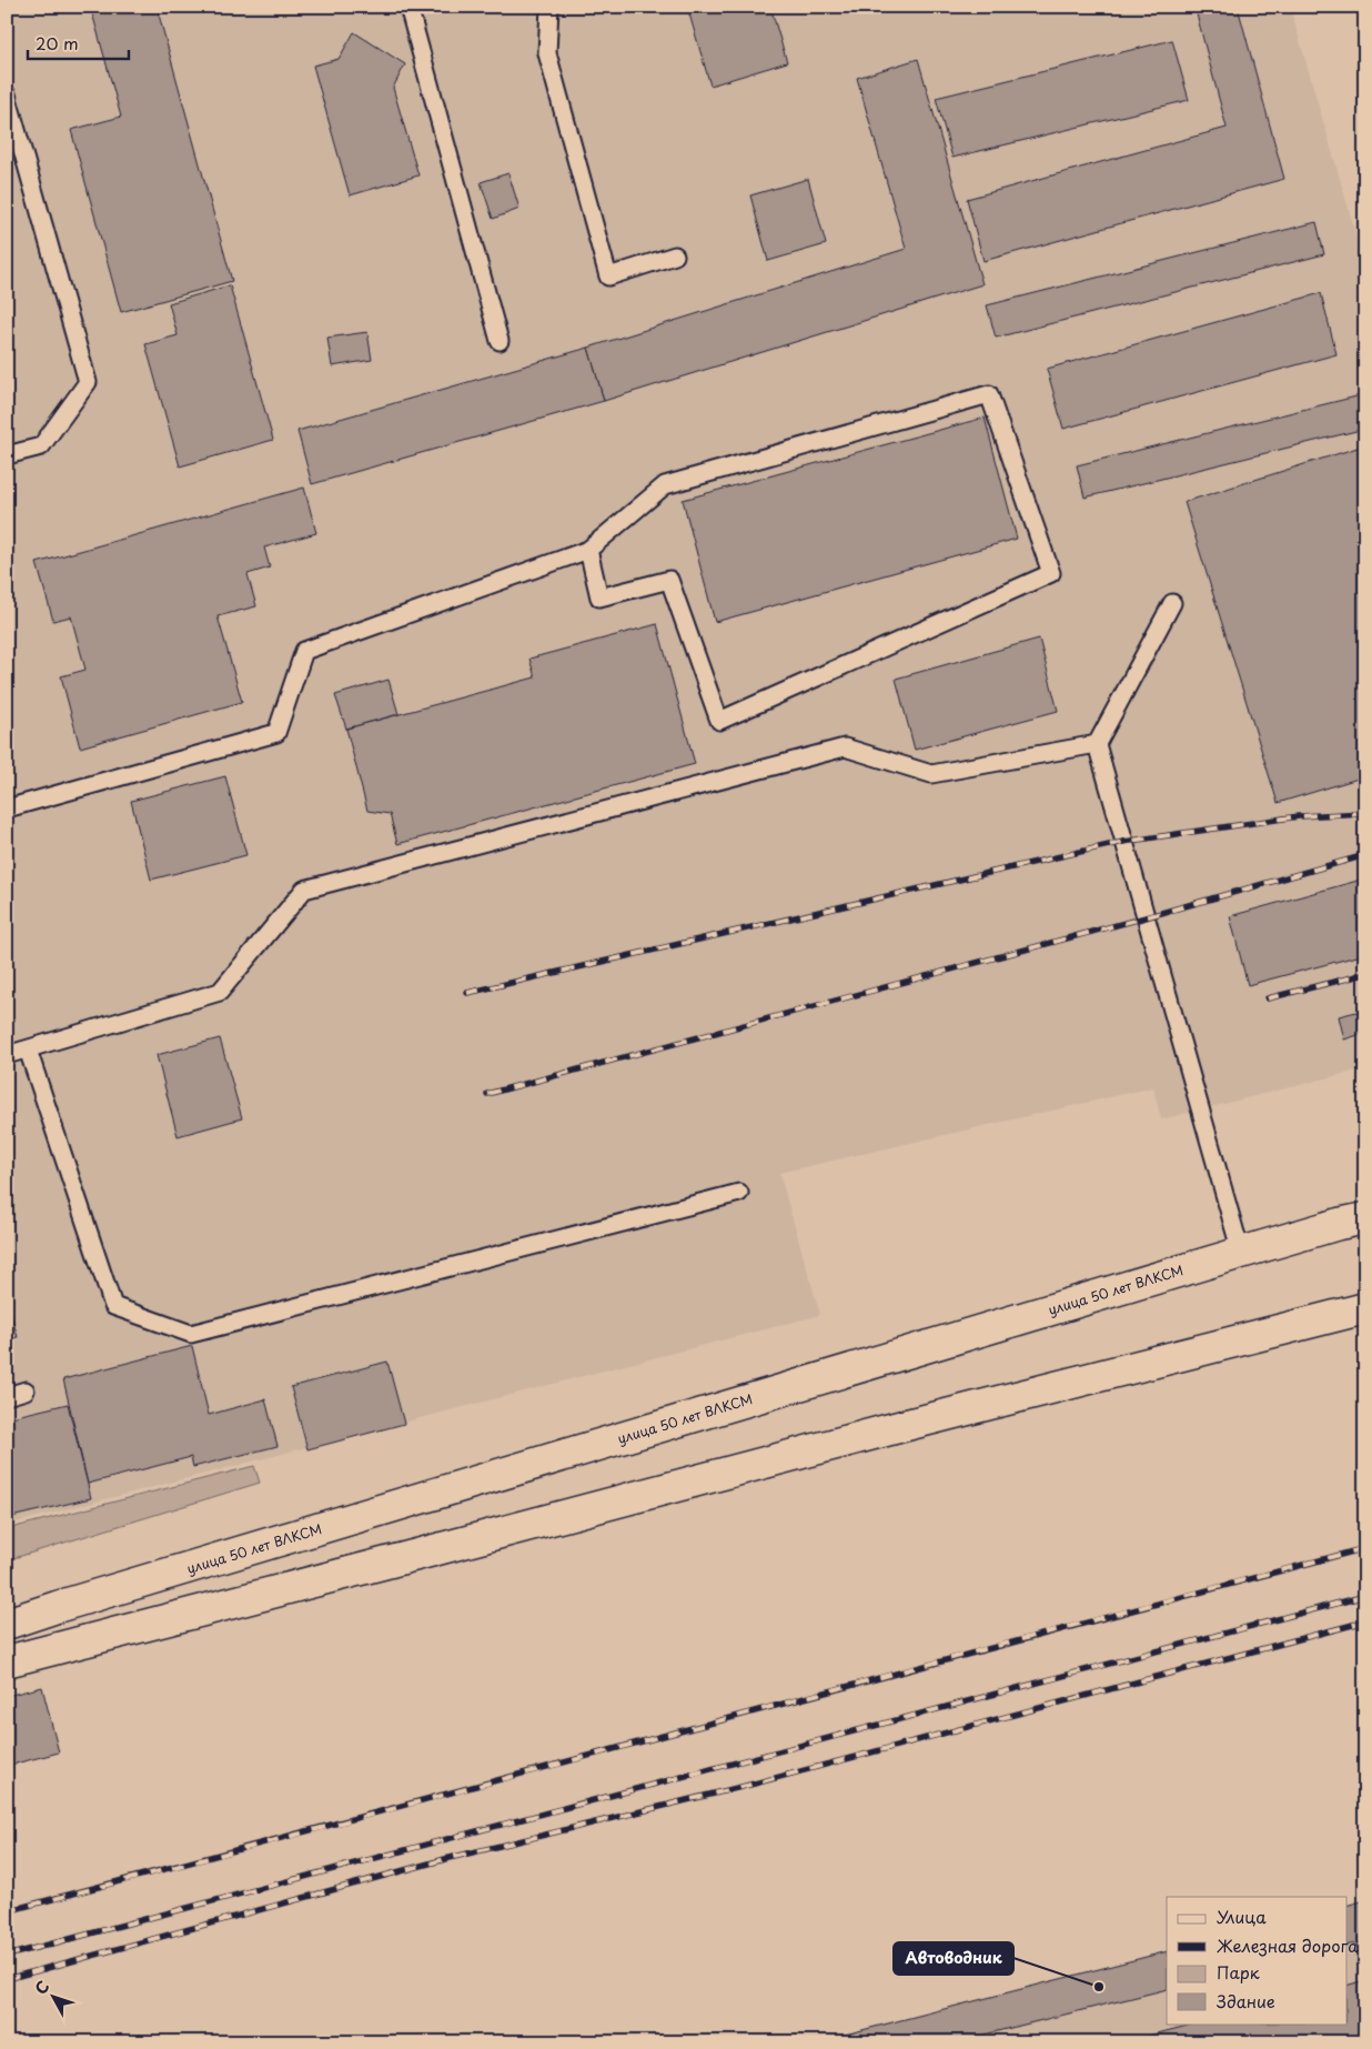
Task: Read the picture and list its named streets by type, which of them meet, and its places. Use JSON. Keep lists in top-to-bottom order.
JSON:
{
  "streets": {
    "street": ["улица 50 лет ВЛКСМ"]
  },
  "places": ["Автоводник"],
  "legend": [
    "Улица",
    "Железная дорога",
    "Парк",
    "Здание"
  ],
  "scale_bar": "20 m",
  "north": "top left"
}
